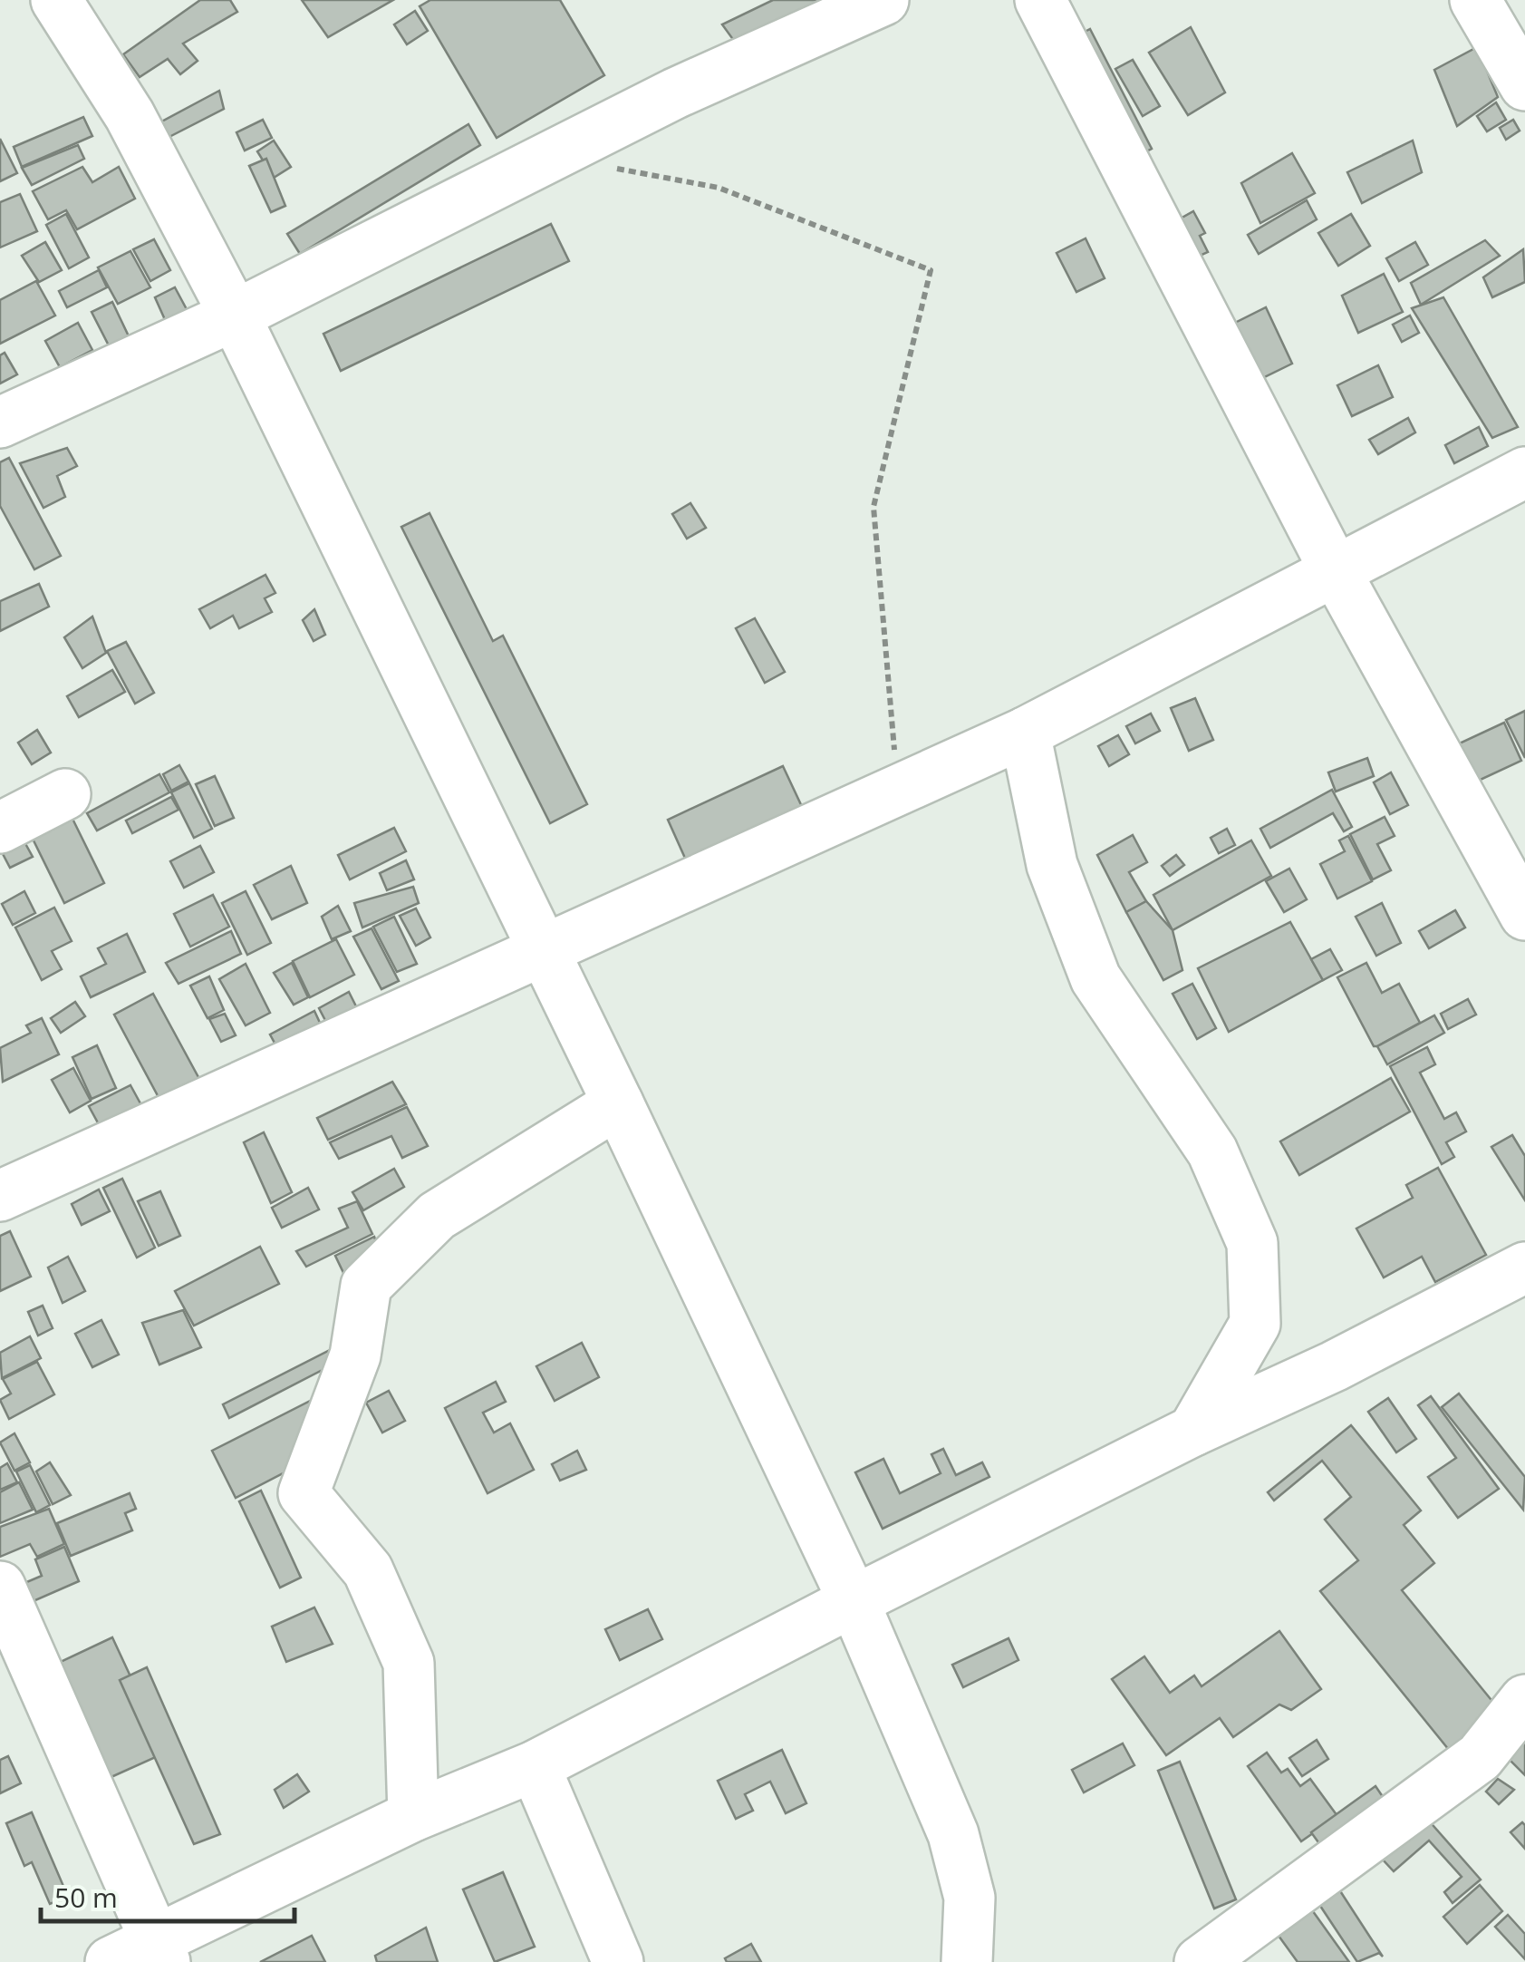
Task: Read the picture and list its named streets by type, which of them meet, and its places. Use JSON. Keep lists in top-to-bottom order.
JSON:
{
  "scale_bar": "50 m"
}
